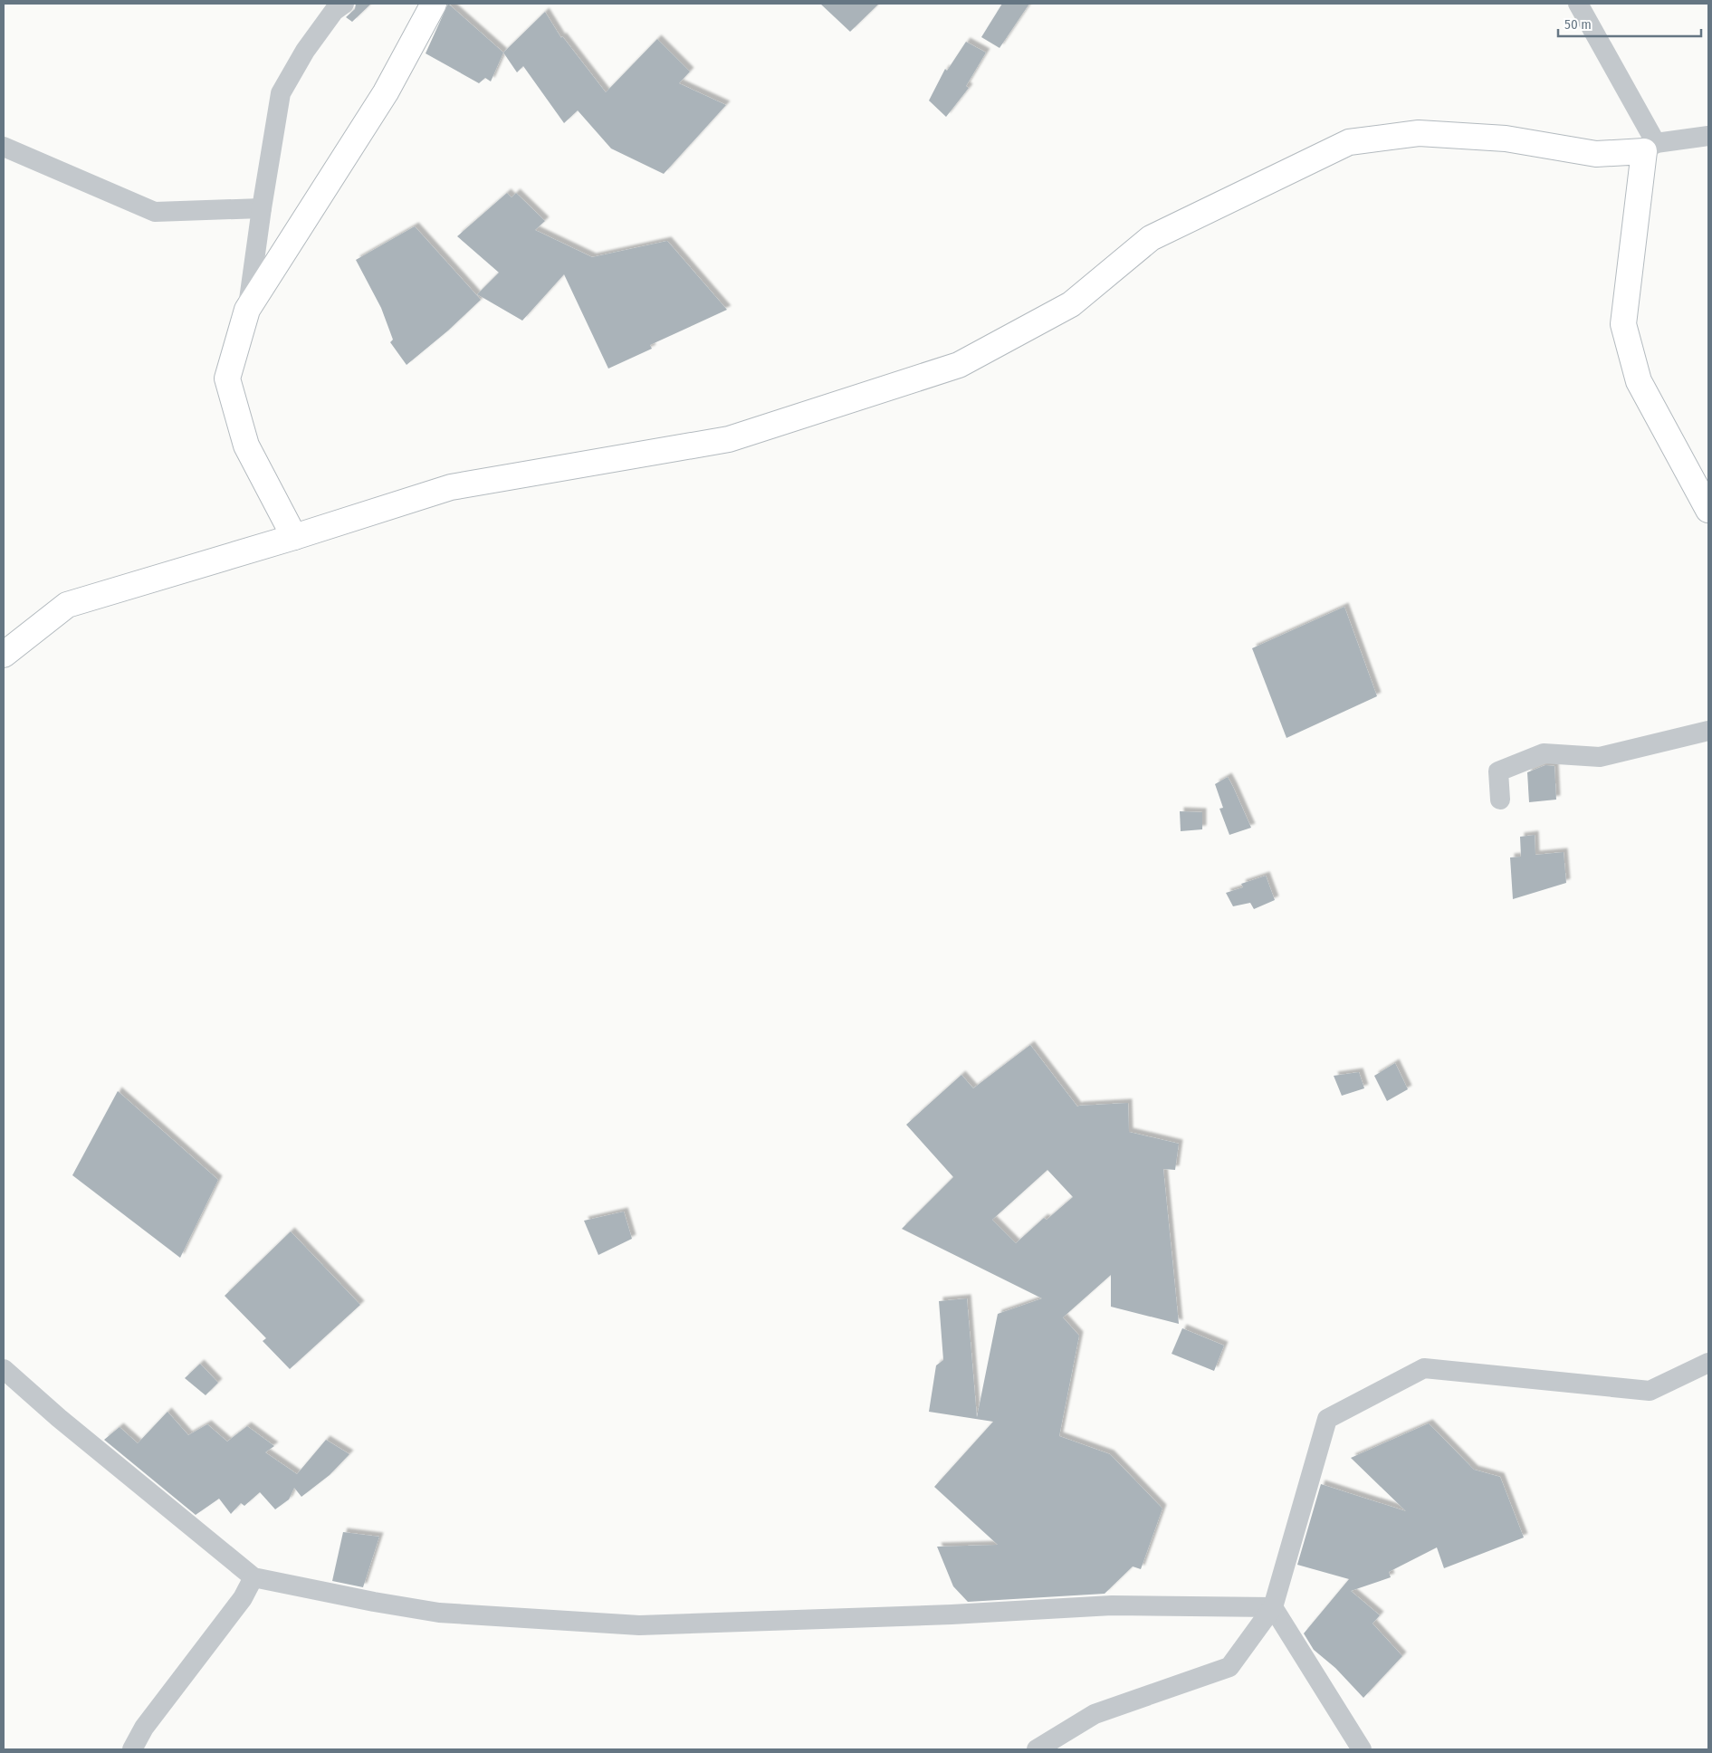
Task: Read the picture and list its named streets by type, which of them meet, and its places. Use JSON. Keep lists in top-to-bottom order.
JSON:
{
  "scale_bar": "50 m"
}
